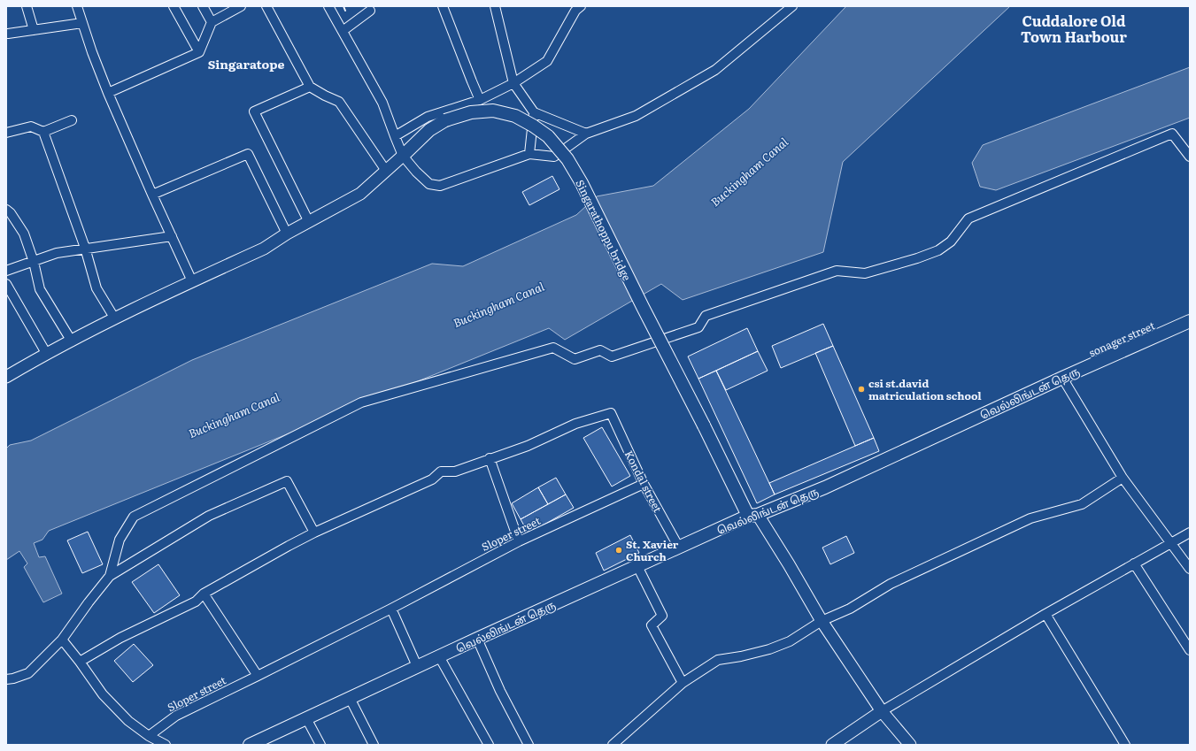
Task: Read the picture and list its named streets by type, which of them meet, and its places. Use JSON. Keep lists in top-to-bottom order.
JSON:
{
  "streets": {
    "main road": ["Singarathoppu bridge", "வெல்லிங்டன் தெரு"],
    "street": ["sonager street", "Kondal street", "Sloper street"]
  },
  "crossings": [
    ["Singarathoppu bridge", "வெல்லிங்டன் தெரு"],
    ["sonager street", "வெல்லிங்டன் தெரு"],
    ["வெல்லிங்டன் தெரு", "Kondal street"],
    ["Kondal street", "Sloper street"]
  ],
  "districts": ["Cuddalore Old Town Harbour", "Singaratope"],
  "water": ["Buckingham Canal"],
  "places": ["csi st.david matriculation school", "St. Xavier Church"]
}
